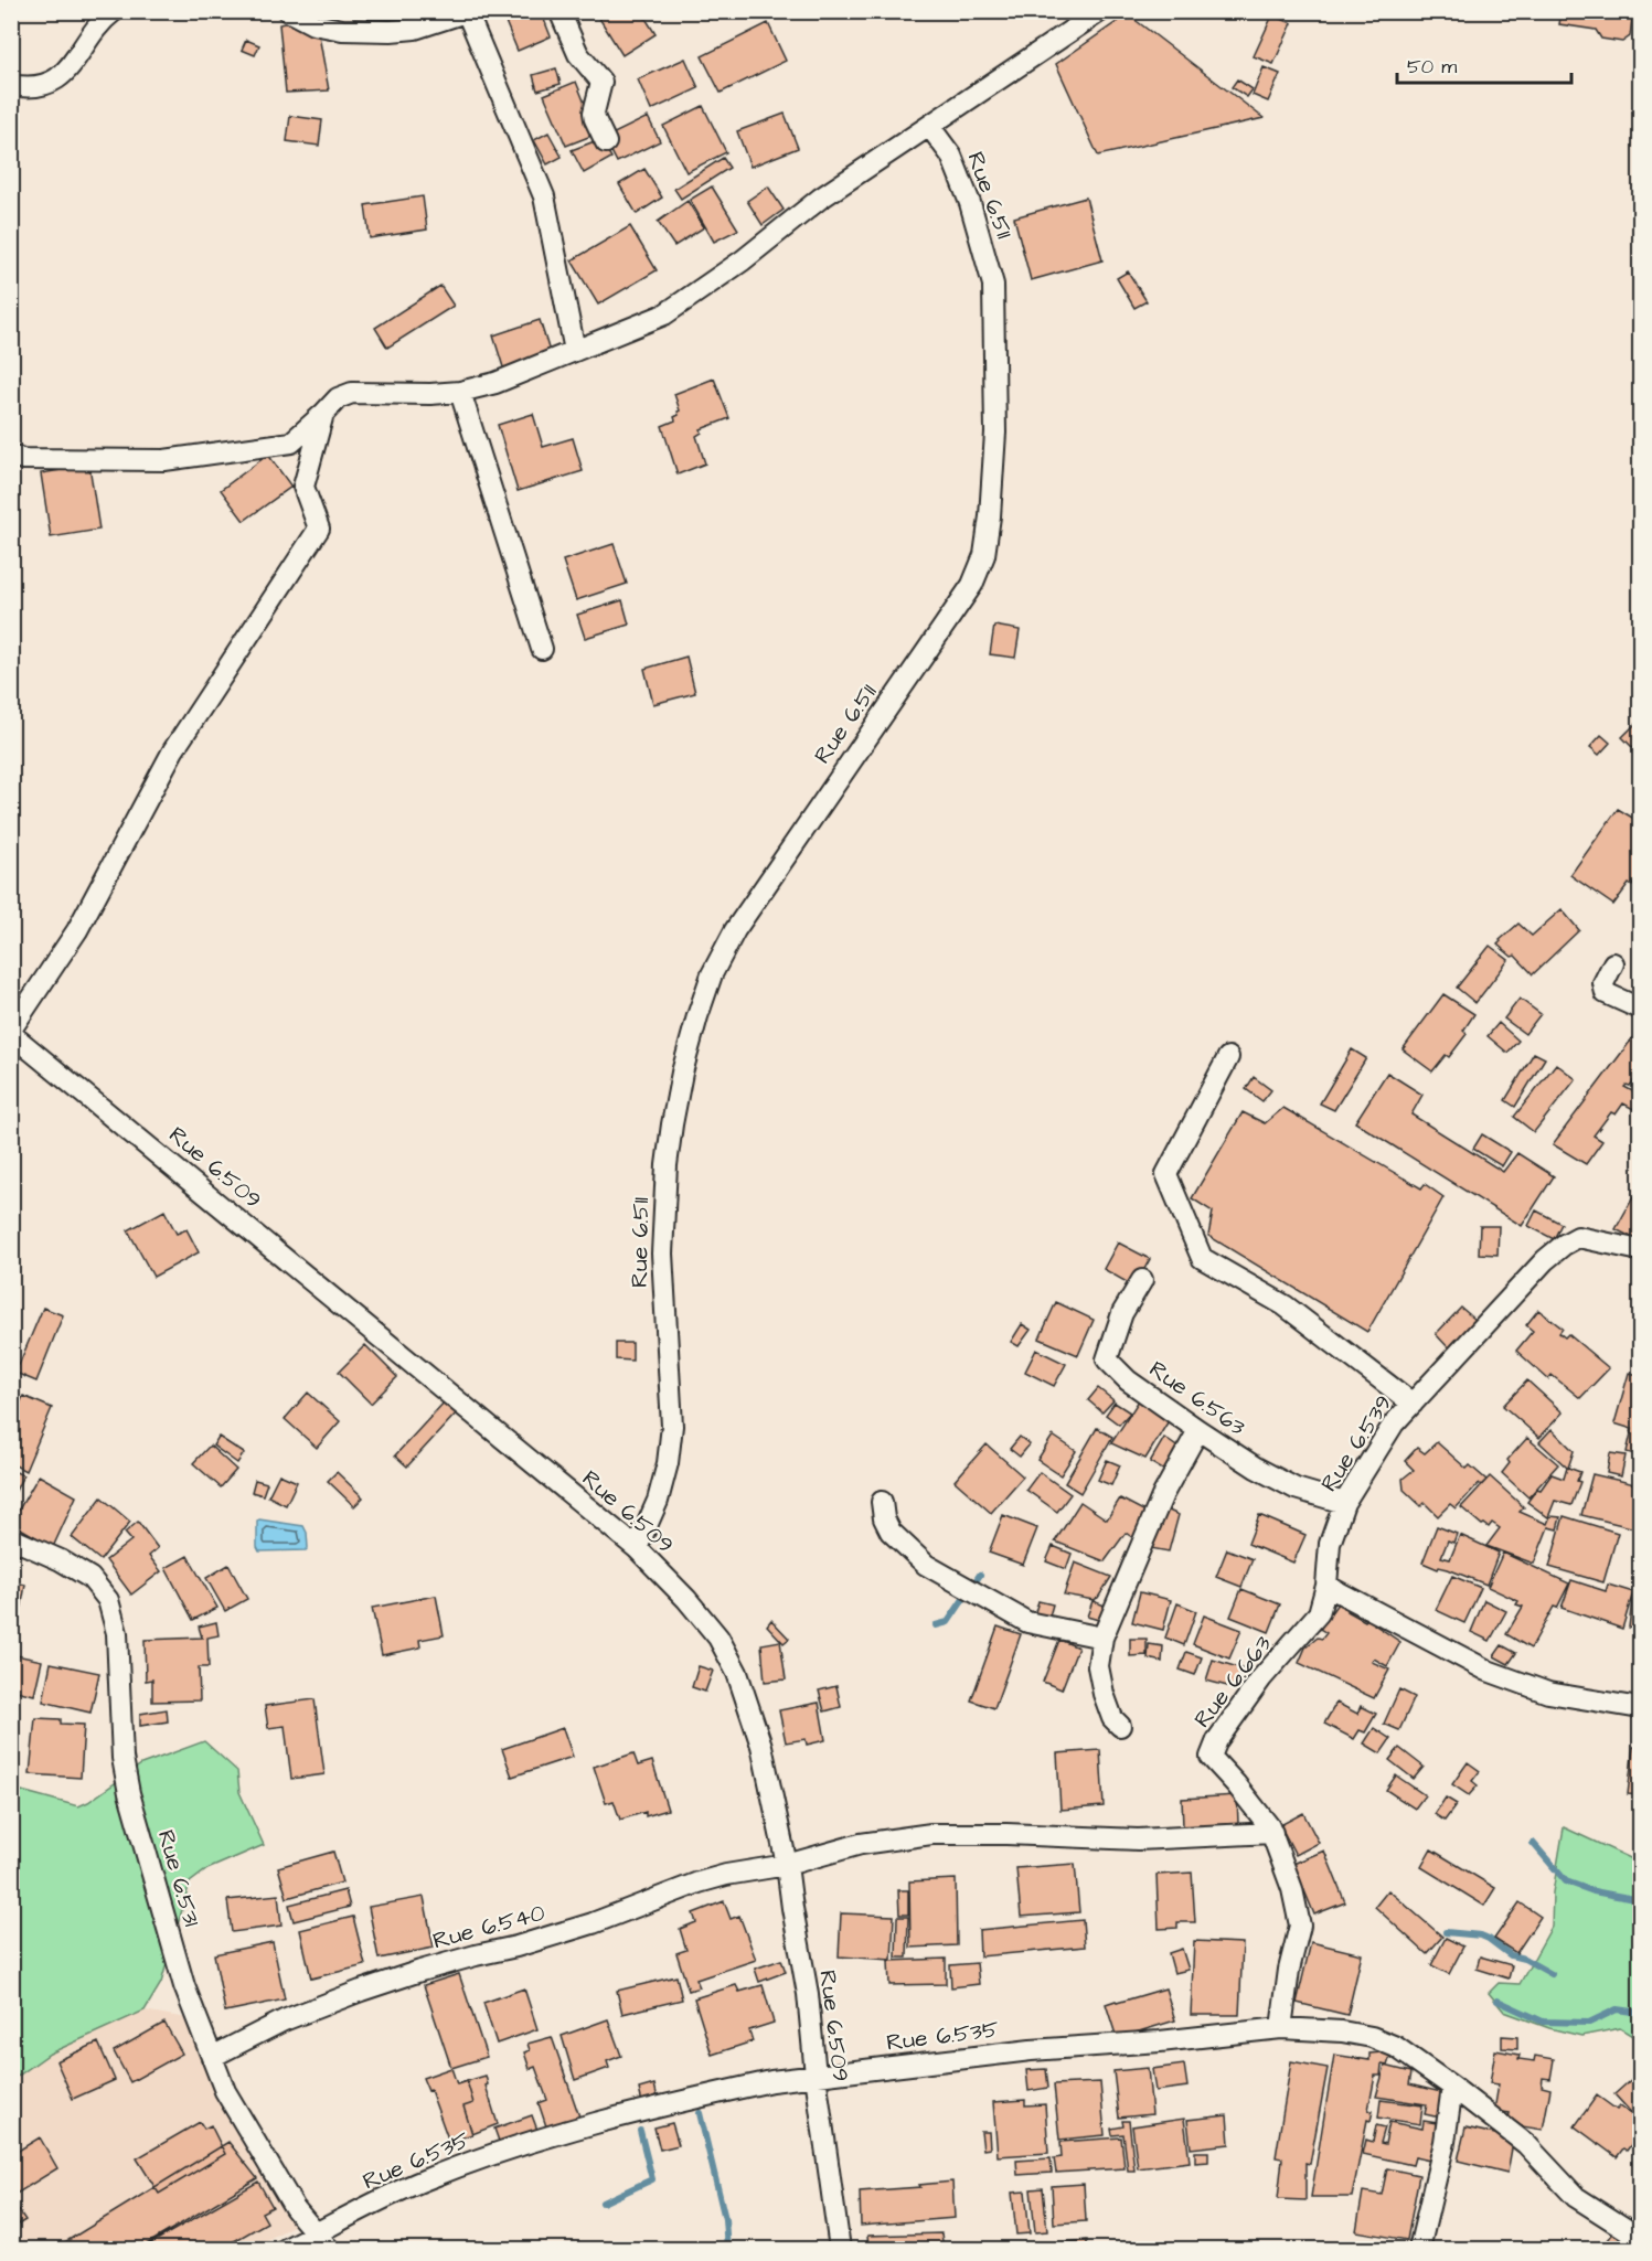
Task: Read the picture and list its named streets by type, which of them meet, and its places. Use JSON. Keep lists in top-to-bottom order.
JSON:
{
  "streets": {
    "street": [
      "Rue 6.511",
      "Rue 6.509",
      "Rue 6.563",
      "Rue 6.539",
      "Rue 6.663",
      "Rue 6.531",
      "Rue 6.540",
      "Rue 6.535"
    ]
  },
  "crossings": [
    ["Rue 6.511", "Rue 6.509"],
    ["Rue 6.509", "Rue 6.540"],
    ["Rue 6.509", "Rue 6.535"],
    ["Rue 6.563", "Rue 6.539"],
    ["Rue 6.539", "Rue 6.663"],
    ["Rue 6.663", "Rue 6.540"],
    ["Rue 6.663", "Rue 6.535"],
    ["Rue 6.531", "Rue 6.540"],
    ["Rue 6.531", "Rue 6.535"]
  ],
  "scale_bar": "50 m"
}
